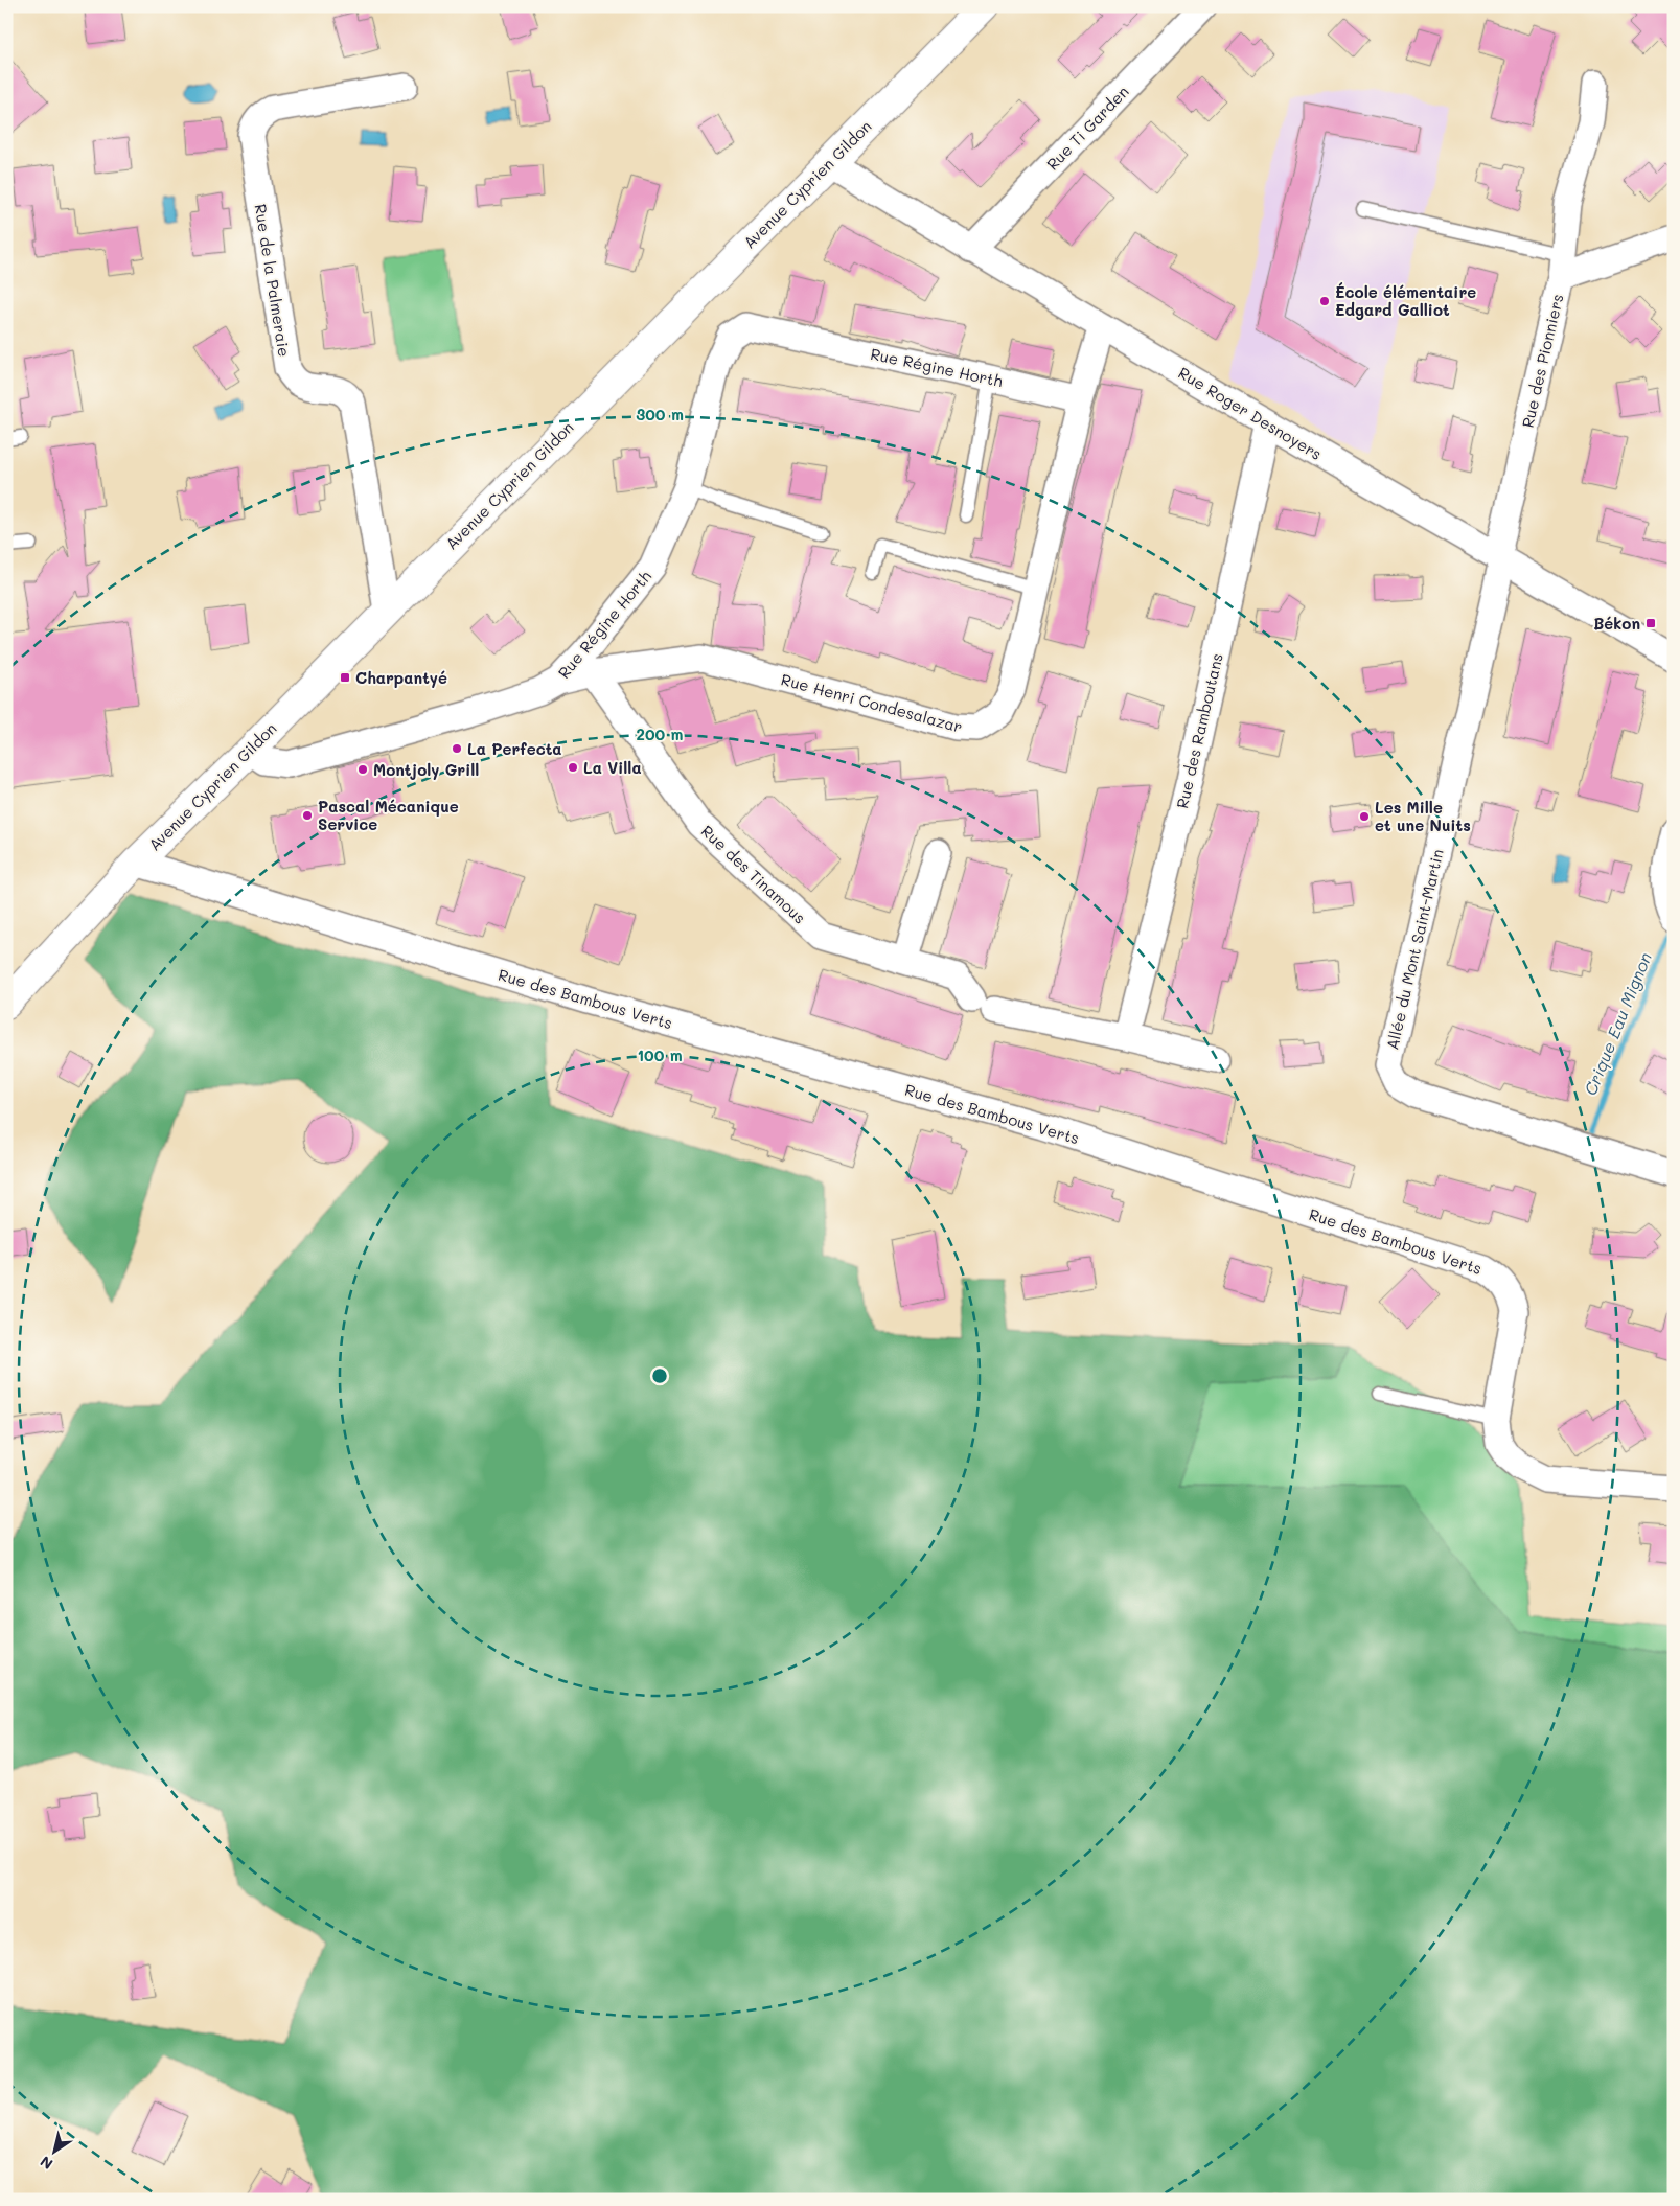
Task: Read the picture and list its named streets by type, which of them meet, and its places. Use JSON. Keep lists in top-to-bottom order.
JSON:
{
  "streets": {
    "street": [
      "Rue Ti Garden",
      "Avenue Cyprien Gildon",
      "Rue de la Palmeraie",
      "Rue des Pionniers",
      "Rue Régine Horth",
      "Rue Roger Desnoyers",
      "Rue Henri Condesalazar",
      "Rue des Ramboutans",
      "Rue des Tinamous",
      "Allée du Mont Saint-Martin",
      "Rue des Bambous Verts"
    ]
  },
  "crossings": [
    ["Rue Ti Garden", "Rue Roger Desnoyers"],
    ["Avenue Cyprien Gildon", "Rue de la Palmeraie"],
    ["Avenue Cyprien Gildon", "Rue Régine Horth"],
    ["Avenue Cyprien Gildon", "Rue Roger Desnoyers"],
    ["Avenue Cyprien Gildon", "Rue des Bambous Verts"],
    ["Rue des Pionniers", "Rue Roger Desnoyers"],
    ["Rue des Pionniers", "Allée du Mont Saint-Martin"],
    ["Rue Régine Horth", "Rue Henri Condesalazar"],
    ["Rue Roger Desnoyers", "Rue Henri Condesalazar"],
    ["Rue Roger Desnoyers", "Rue des Ramboutans"],
    ["Rue Roger Desnoyers", "Allée du Mont Saint-Martin"],
    ["Rue Henri Condesalazar", "Rue des Tinamous"],
    ["Rue des Ramboutans", "Rue des Tinamous"]
  ],
  "water": ["Crique Eau Mignon"],
  "places": {
    "other": [
      "École élémentaire Edgard Galliot",
      "La Perfecta",
      "La Villa",
      "Montjoly Grill",
      "Pascal Mécanique Service",
      "Les Mille et une Nuits"
    ],
    "transit": ["Békon", "Charpantyé"]
  },
  "north": "bottom left",
  "rings": ["300 m", "200 m", "100 m"]
}
